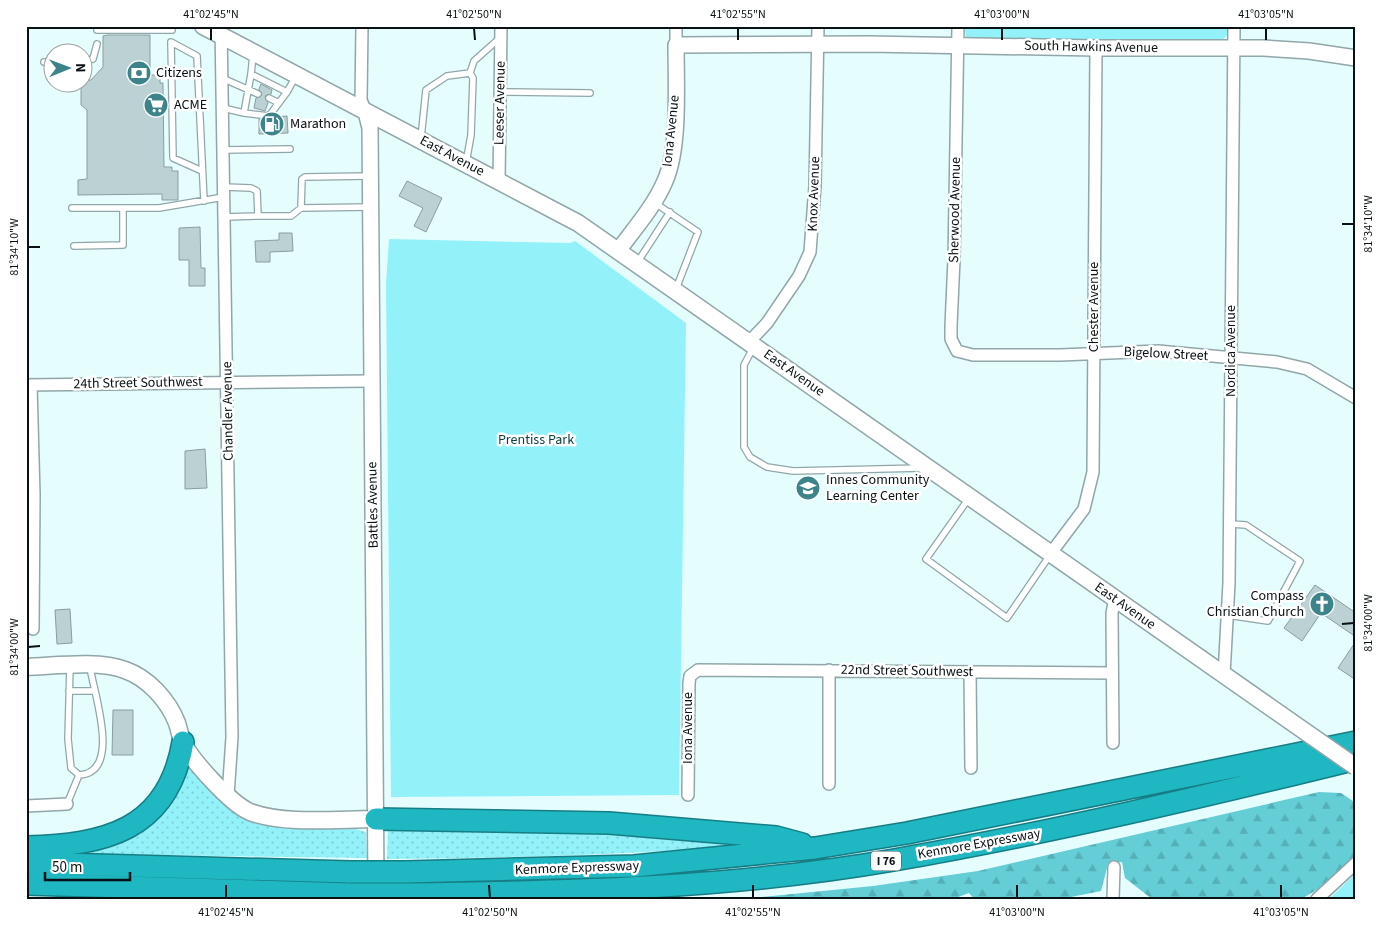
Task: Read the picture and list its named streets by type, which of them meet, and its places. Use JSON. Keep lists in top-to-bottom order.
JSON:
{
  "streets": {
    "highway": ["Kenmore Expressway", "I 76"],
    "main road": ["East Avenue"],
    "street": [
      "South Hawkins Avenue",
      "Leeser Avenue",
      "Iona Avenue",
      "Knox Avenue",
      "Sherwood Avenue",
      "Chester Avenue",
      "Nordica Avenue",
      "Bigelow Street",
      "24th Street Southwest",
      "Chandler Avenue",
      "Battles Avenue",
      "22nd Street Southwest"
    ]
  },
  "crossings": [
    ["South Hawkins Avenue", "Iona Avenue"],
    ["South Hawkins Avenue", "Knox Avenue"],
    ["South Hawkins Avenue", "Sherwood Avenue"],
    ["South Hawkins Avenue", "Chester Avenue"],
    ["South Hawkins Avenue", "Nordica Avenue"],
    ["Leeser Avenue", "East Avenue"],
    ["Iona Avenue", "East Avenue"],
    ["Iona Avenue", "22nd Street Southwest"],
    ["East Avenue", "Knox Avenue"],
    ["East Avenue", "Chester Avenue"],
    ["East Avenue", "Nordica Avenue"],
    ["East Avenue", "Chandler Avenue"],
    ["East Avenue", "Battles Avenue"],
    ["Sherwood Avenue", "Bigelow Street"],
    ["Chester Avenue", "Bigelow Street"],
    ["Nordica Avenue", "Bigelow Street"],
    ["24th Street Southwest", "Chandler Avenue"],
    ["24th Street Southwest", "Battles Avenue"]
  ],
  "parks": ["Prentiss Park"],
  "places": {
    "bank": ["Citizens"],
    "supermarket": ["ACME"],
    "fuel station": ["Marathon"],
    "school or university": ["Innes Community Learning Center"],
    "church": ["Compass Christian Church"]
  },
  "scale_bar": "50 m",
  "north": "right",
  "coordinates": [
    "41°02'45\"N",
    "41°02'50\"N",
    "41°02'55\"N",
    "41°03'00\"N",
    "41°03'05\"N",
    "81°34'10\"W",
    "81°34'00\"W"
  ]
}
